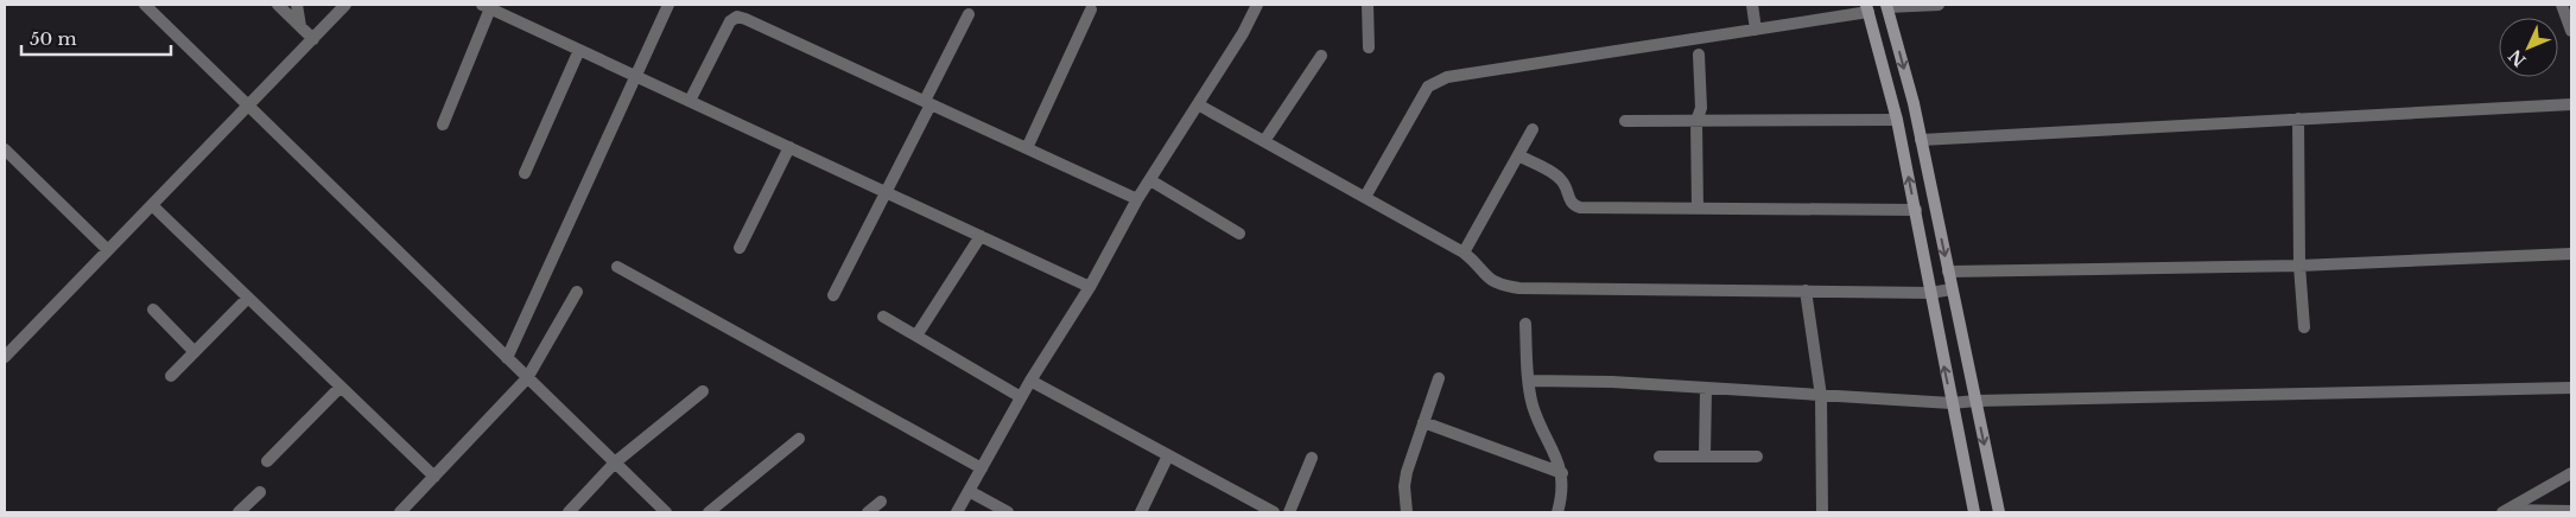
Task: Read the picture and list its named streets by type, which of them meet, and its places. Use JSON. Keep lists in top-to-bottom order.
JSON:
{
  "scale_bar": "50 m",
  "north": "bottom left"
}
